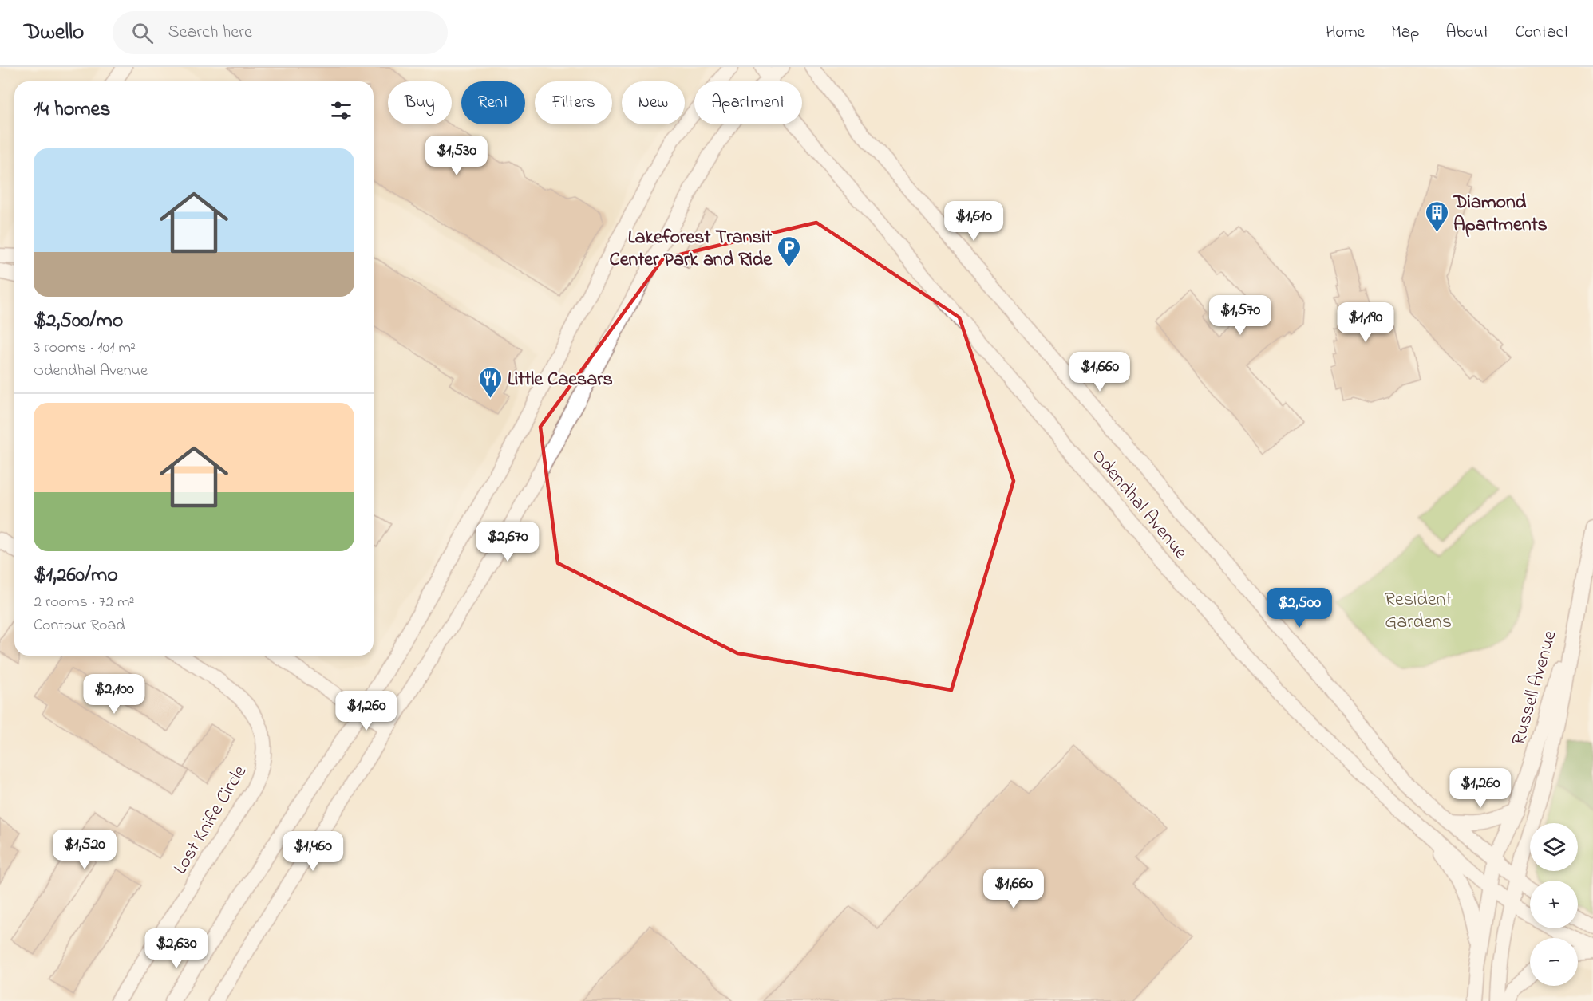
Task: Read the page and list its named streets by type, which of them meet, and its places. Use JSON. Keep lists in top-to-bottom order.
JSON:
{
  "streets": {
    "street": ["Odendhal Avenue", "Russell Avenue", "Lost Knife Circle"]
  },
  "crossings": [
    ["Odendhal Avenue", "Russell Avenue"]
  ],
  "parks": ["Resident Gardens"],
  "places": {
    "building": ["Diamond Apartments"],
    "parking": ["Lakeforest Transit Center Park and Ride"],
    "restaurant": ["Little Caesars"]
  },
  "page": {
    "header": "Dwello",
    "search": "Search here",
    "nav": [
      "Home",
      "Map",
      "About",
      "Contact"
    ],
    "chip": [
      "Buy",
      "Rent",
      "Filters",
      "New",
      "Apartment"
    ],
    "heading": "14 homes",
    "price": [
      "$1,530",
      "$1,610",
      "$1,570",
      "$1,190",
      "$1,660",
      "$2,670",
      "$2,500",
      "$2,100",
      "$1,260",
      "$1,260",
      "$1,520",
      "$1,460",
      "$1,660",
      "$2,630"
    ],
    "list": [
      {
        "name": "$2,500/mo",
        "note": "3 rooms · 101 m² · Odendhal Avenue"
      },
      {
        "name": "$1,260/mo",
        "note": "2 rooms · 72 m² · Contour Road"
      }
    ],
    "map_buttons": ["+", "−"]
  }
}
